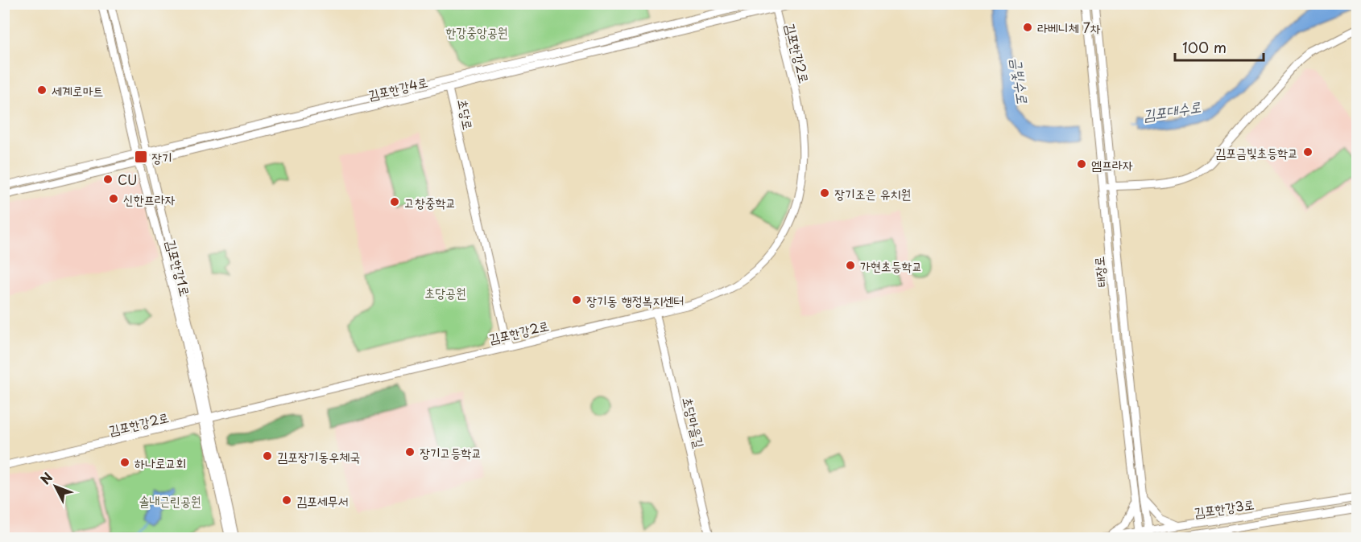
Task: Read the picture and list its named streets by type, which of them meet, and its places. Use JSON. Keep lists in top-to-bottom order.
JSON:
{
  "streets": {
    "street": [
      "김포한강2로",
      "김포한강4로",
      "초당로",
      "김포한강1로",
      "태장로",
      "초당마을길",
      "김포한강3로"
    ]
  },
  "crossings": [
    ["김포한강2로", "김포한강4로"],
    ["김포한강2로", "초당로"],
    ["김포한강2로", "김포한강1로"],
    ["김포한강2로", "초당마을길"],
    ["김포한강4로", "초당로"],
    ["김포한강4로", "김포한강1로"],
    ["태장로", "김포한강3로"]
  ],
  "water": ["금빛수로", "김포대수로"],
  "parks": ["한강중앙공원", "초당공원", "솔내근린공원"],
  "places": {
    "other": [
      "라베니체 7차",
      "세계로마트",
      "김포금빛초등학교",
      "엠프라자",
      "CU",
      "장기조은 유치원",
      "신한프라자",
      "고창중학교",
      "가현초등학교",
      "장기동 행정복지센터",
      "장기고등학교",
      "김포장기동우체국",
      "하나로교회",
      "김포세무서"
    ],
    "transit": ["장기"]
  },
  "scale_bar": "100 m",
  "north": "top left"
}
